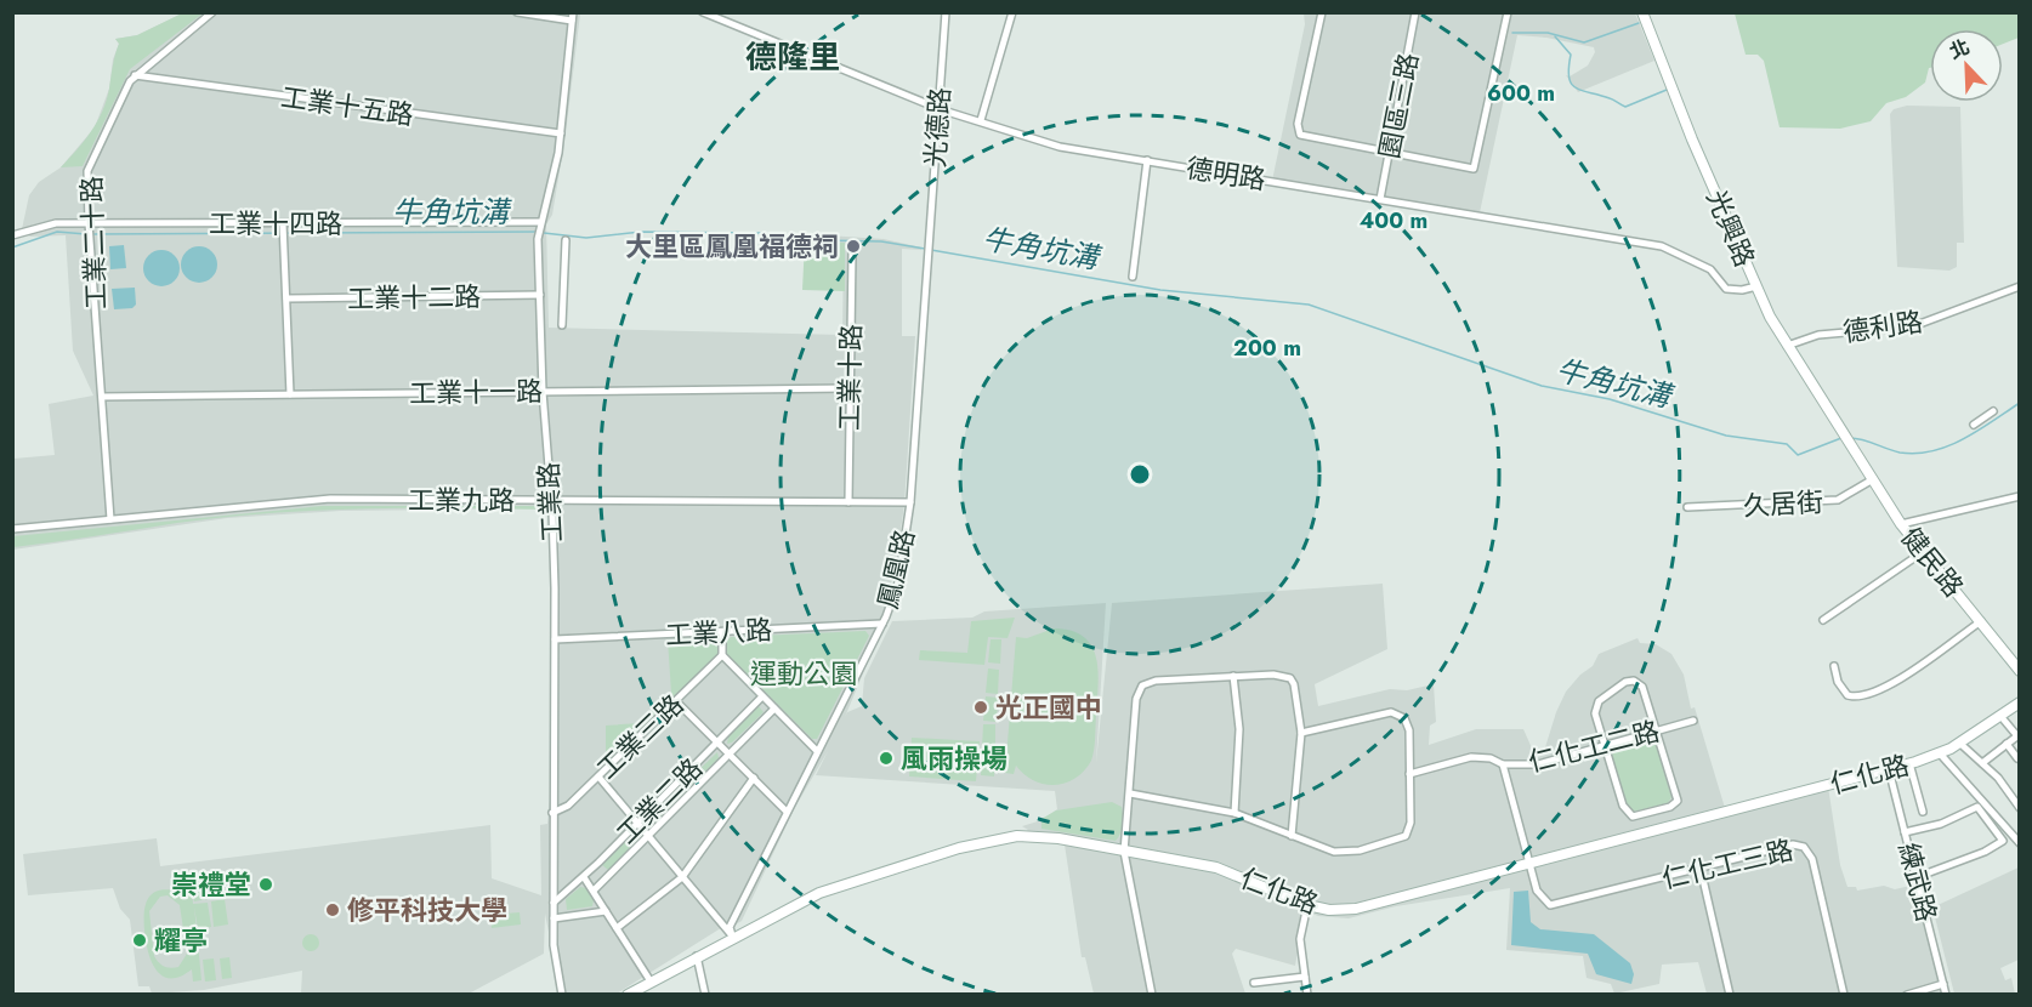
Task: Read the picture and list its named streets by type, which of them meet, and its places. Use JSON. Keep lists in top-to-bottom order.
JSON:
{
  "streets": {
    "main road": ["光興路", "健民路", "仁化路"],
    "street": [
      "工業十五路",
      "園區三路",
      "光德路",
      "德明路",
      "工業十四路",
      "工業二十路",
      "工業十二路",
      "德利路",
      "工業十路",
      "工業十一路",
      "工業九路",
      "工業路",
      "久居街",
      "鳳凰路",
      "工業八路",
      "工業三路",
      "仁化工二路",
      "工業二路",
      "仁化工三路",
      "練武路"
    ]
  },
  "crossings": [
    ["工業十五路", "工業二十路"],
    ["工業十五路", "工業路"],
    ["園區三路", "德明路"],
    ["光德路", "德明路"],
    ["光德路", "鳳凰路"],
    ["德明路", "光興路"],
    ["工業十四路", "工業二十路"],
    ["工業十四路", "工業路"],
    ["光興路", "德利路"],
    ["光興路", "健民路"],
    ["工業二十路", "工業十一路"],
    ["工業二十路", "工業九路"],
    ["工業十二路", "工業路"],
    ["工業十路", "工業十一路"],
    ["工業十路", "工業九路"],
    ["工業十一路", "工業路"],
    ["工業九路", "工業路"],
    ["工業九路", "鳳凰路"],
    ["工業路", "工業八路"],
    ["工業路", "工業三路"],
    ["工業路", "工業二路"],
    ["久居街", "健民路"],
    ["鳳凰路", "工業八路"],
    ["鳳凰路", "仁化路"],
    ["仁化路", "仁化工三路"],
    ["仁化路", "練武路"]
  ],
  "districts": ["德隆里"],
  "water": ["牛角坑溝"],
  "parks": ["運動公園"],
  "places": [
    "大里區鳳凰福德祠",
    "光正國中",
    "風雨操場",
    "崇禮堂",
    "修平科技大學",
    "耀亭"
  ],
  "north": "top left",
  "rings": ["600 m", "400 m", "200 m"]
}
